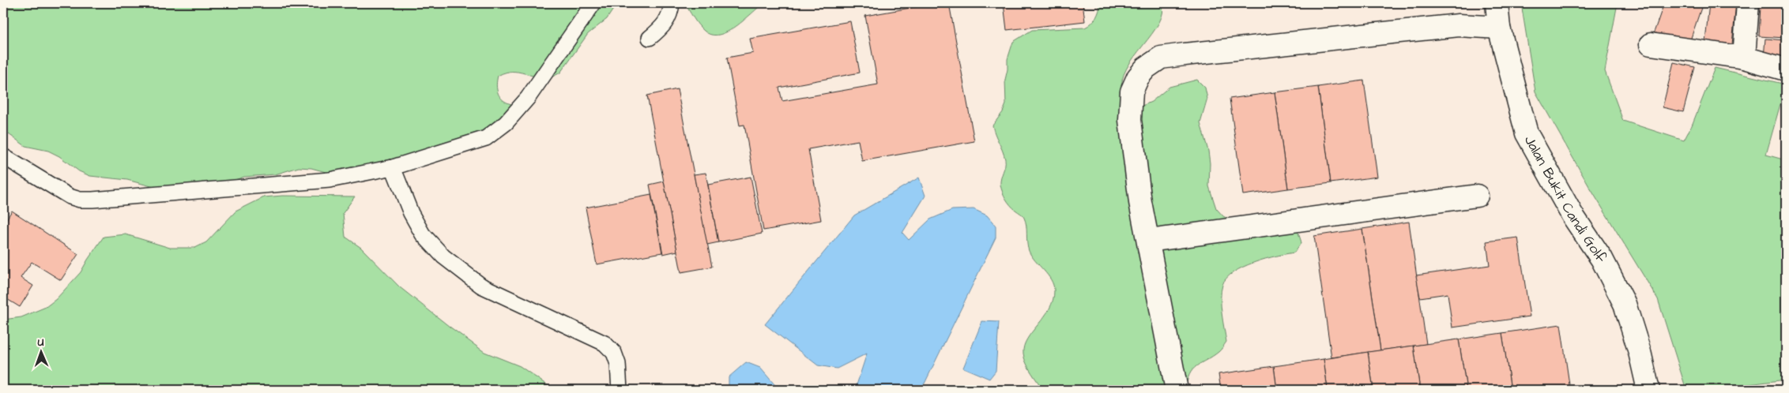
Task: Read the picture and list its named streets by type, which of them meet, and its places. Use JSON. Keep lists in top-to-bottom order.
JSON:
{
  "streets": {
    "street": ["Jalan Bukit Candi Golf"]
  },
  "north": "top"
}
